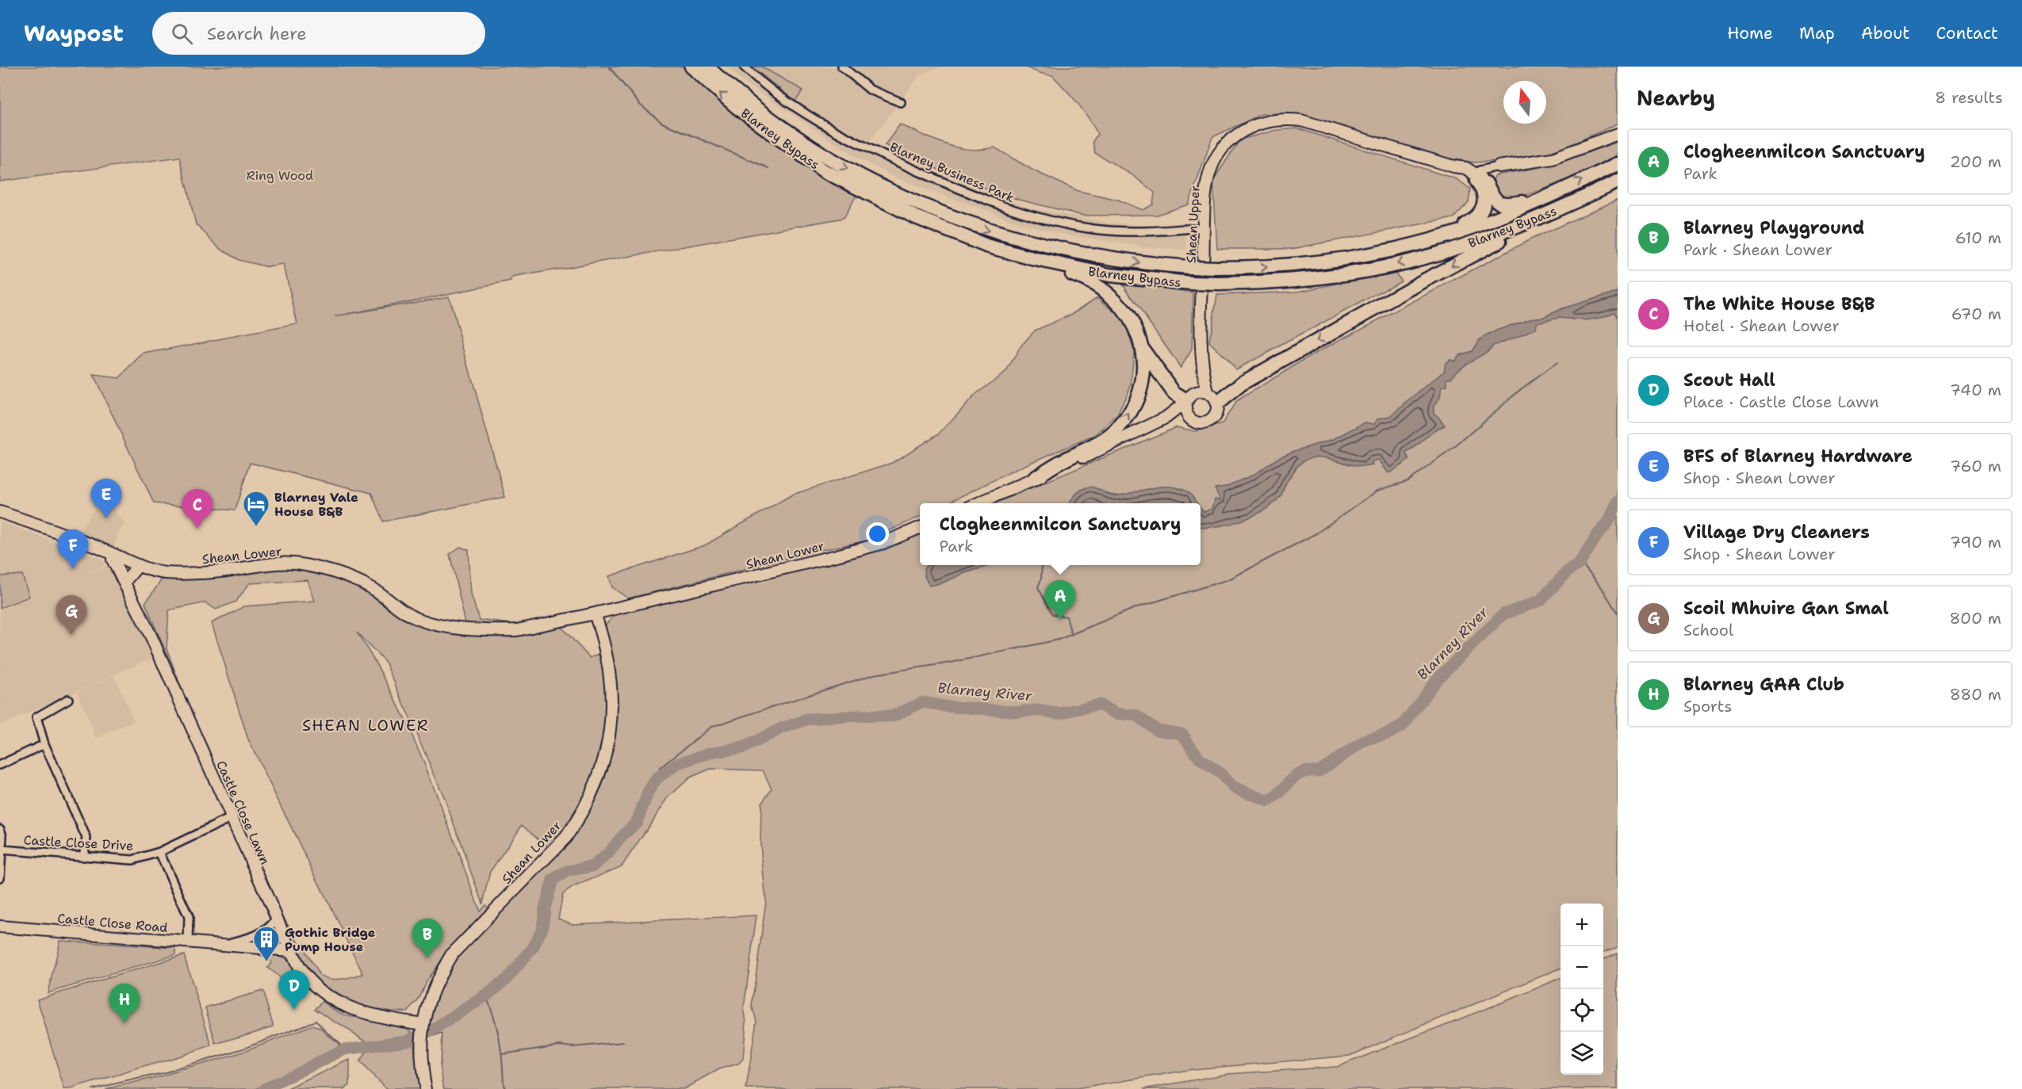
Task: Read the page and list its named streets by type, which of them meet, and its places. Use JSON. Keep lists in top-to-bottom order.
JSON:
{
  "streets": {
    "highway": ["Blarney Bypass"],
    "main road": [
      "Shean Upper",
      "Shean Lower",
      "Castle Close Lawn",
      "Castle Close Road"
    ],
    "street": ["Blarney Business Park", "Castle Close Drive"]
  },
  "crossings": [
    ["Blarney Business Park", "Shean Upper"],
    ["Shean Lower", "Castle Close Lawn"],
    ["Castle Close Lawn", "Castle Close Drive"],
    ["Castle Close Lawn", "Castle Close Road"]
  ],
  "districts": ["SHEAN LOWER"],
  "water": ["Blarney River"],
  "parks": ["Ring Wood"],
  "places": {
    "hotel": ["Blarney Vale House B&B"],
    "building": ["Gothic Bridge Pump House"]
  },
  "north": "top",
  "page": {
    "header": "Waypost",
    "search": "Search here",
    "nav": [
      "Home",
      "Map",
      "About",
      "Contact"
    ],
    "heading": ["Nearby", "8 results"],
    "list": [
      {
        "mark": "A",
        "name": "Clogheenmilcon Sanctuary",
        "note": "Park",
        "value": "200 m"
      },
      {
        "mark": "B",
        "name": "Blarney Playground",
        "note": "Park · Shean Lower",
        "value": "610 m"
      },
      {
        "mark": "C",
        "name": "The White House B&B",
        "note": "Hotel · Shean Lower",
        "value": "670 m"
      },
      {
        "mark": "D",
        "name": "Scout Hall",
        "note": "Place · Castle Close Lawn",
        "value": "740 m"
      },
      {
        "mark": "E",
        "name": "BFS of Blarney Hardware",
        "note": "Shop · Shean Lower",
        "value": "760 m"
      },
      {
        "mark": "F",
        "name": "Village Dry Cleaners",
        "note": "Shop · Shean Lower",
        "value": "790 m"
      },
      {
        "mark": "G",
        "name": "Scoil Mhuire Gan Smal",
        "note": "School",
        "value": "800 m"
      },
      {
        "mark": "H",
        "name": "Blarney GAA Club",
        "note": "Sports",
        "value": "880 m"
      }
    ],
    "pins": [
      "E",
      "C",
      "F",
      "A",
      "G",
      "B",
      "D",
      "H"
    ],
    "popup": ["Clogheenmilcon Sanctuary", "Park"],
    "map_buttons": ["+", "−"]
  }
}
